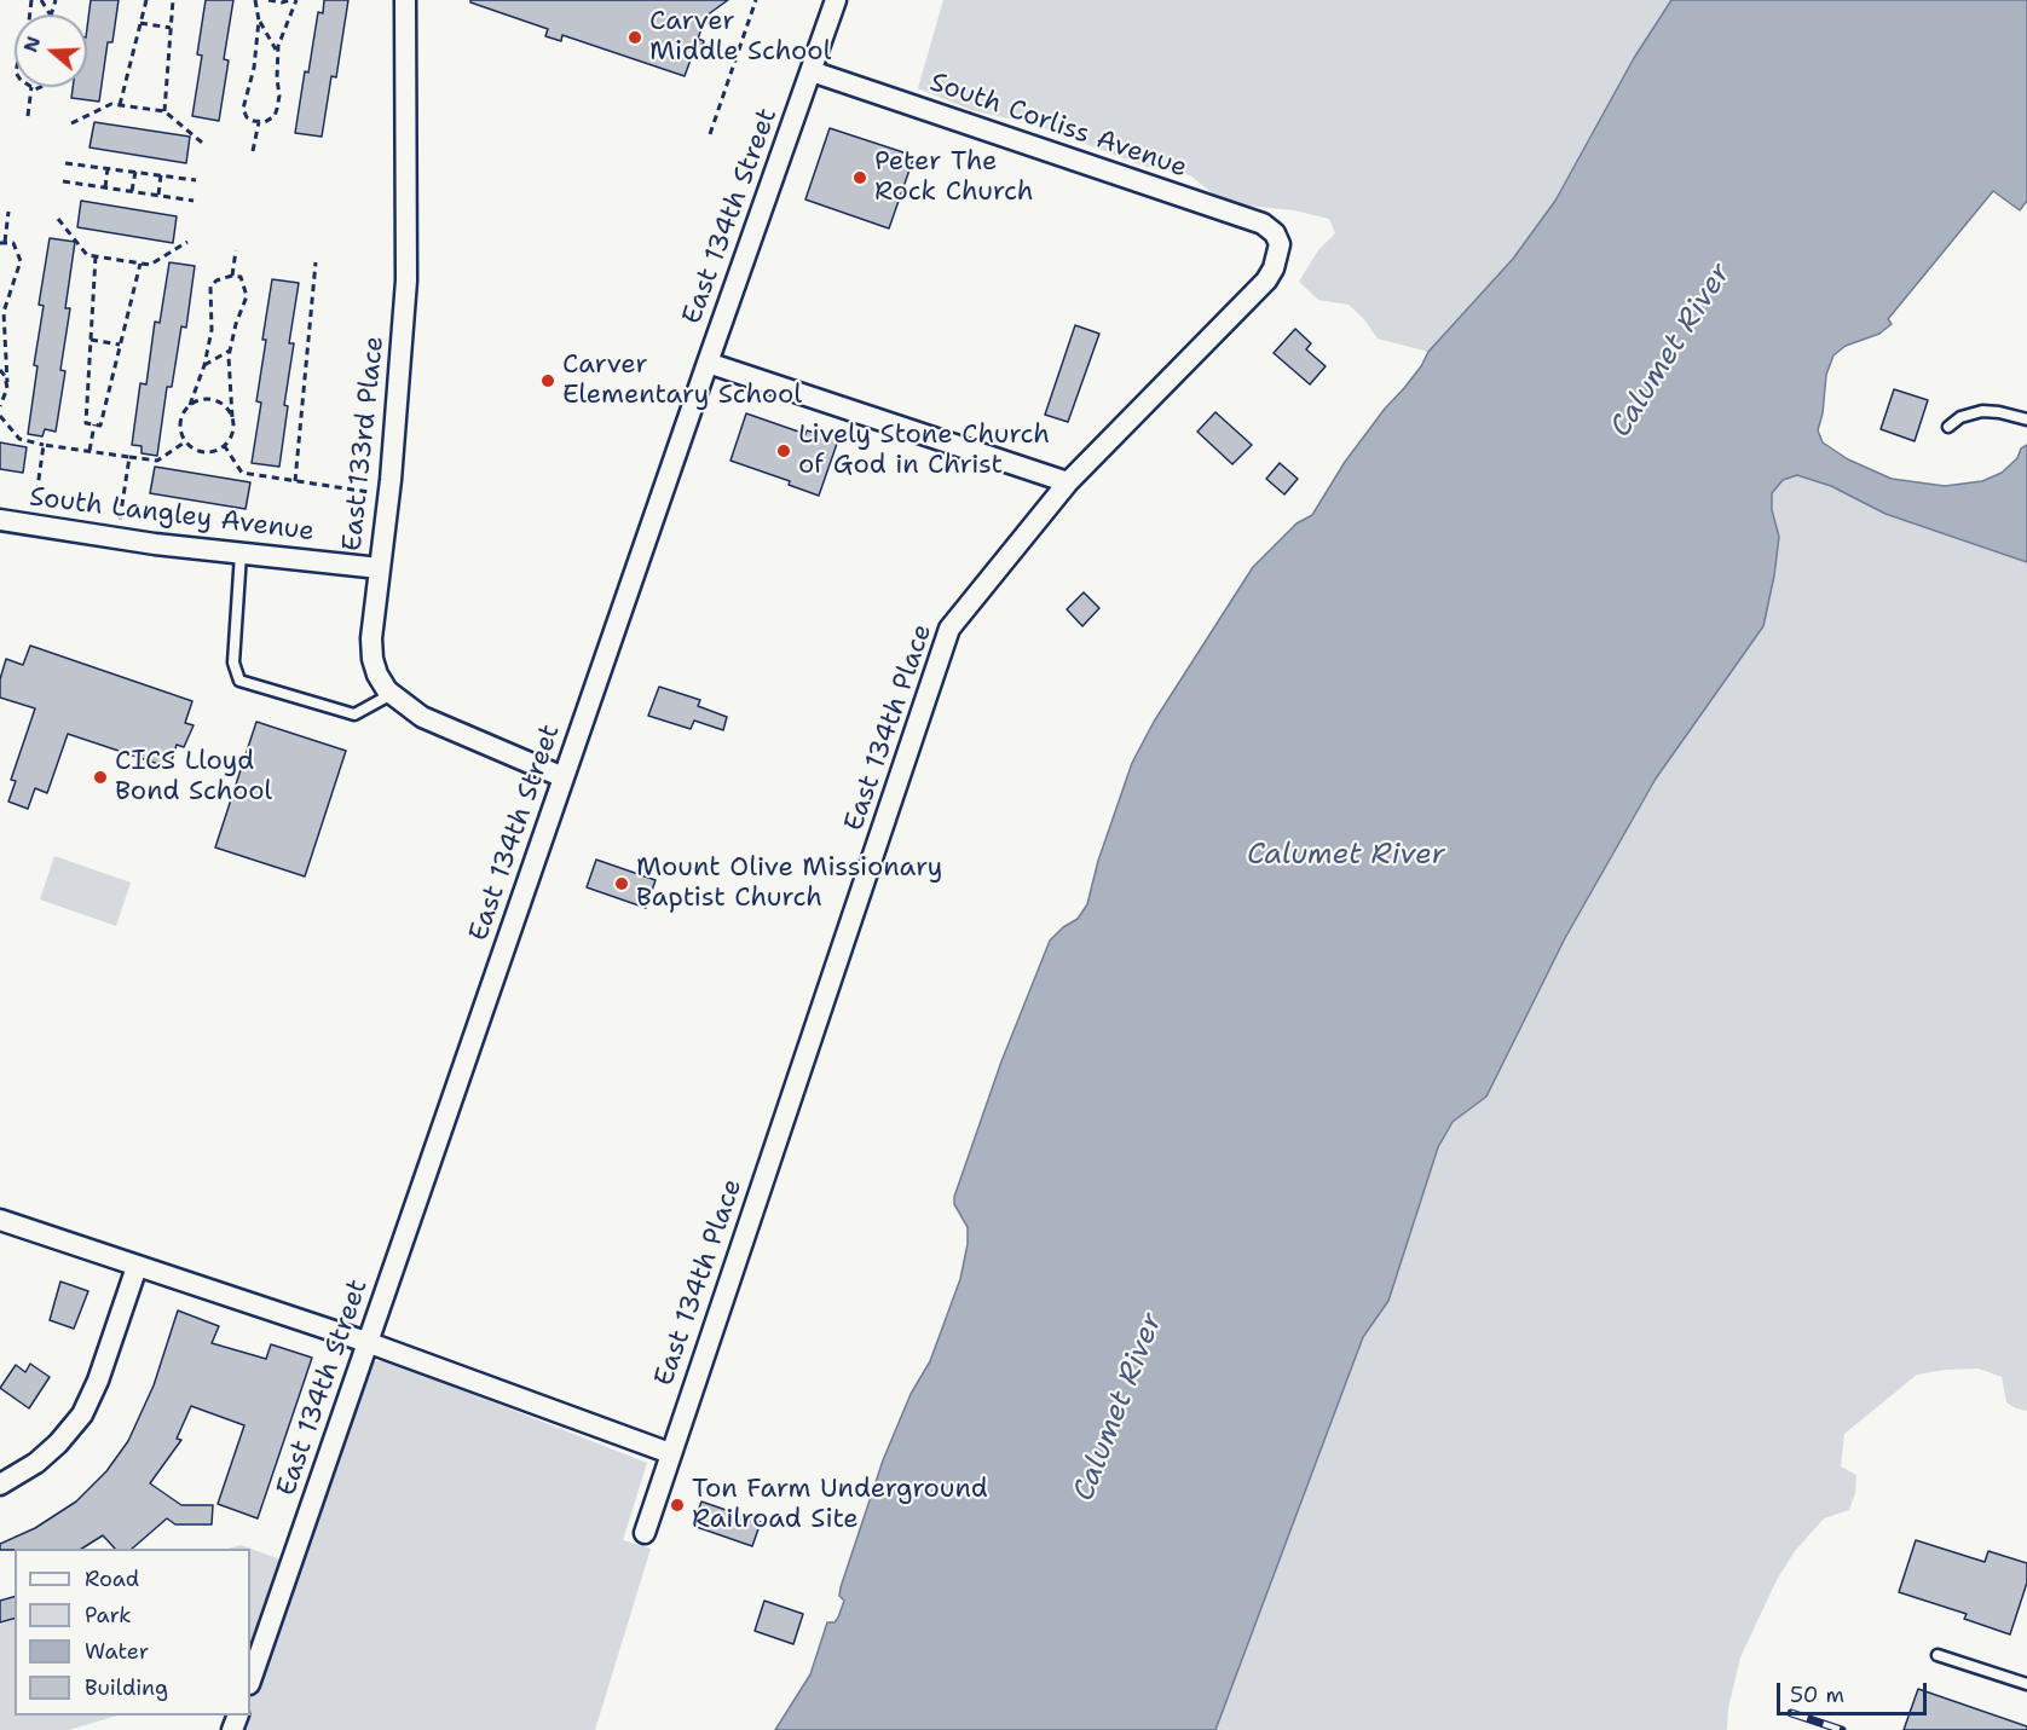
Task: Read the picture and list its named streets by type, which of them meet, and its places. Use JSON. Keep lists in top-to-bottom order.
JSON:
{
  "streets": {
    "street": [
      "South Corliss Avenue",
      "East 134th Street",
      "East 133rd Place",
      "South Langley Avenue",
      "East 134th Place"
    ]
  },
  "crossings": [
    ["South Corliss Avenue", "East 134th Street"],
    ["South Corliss Avenue", "East 134th Place"],
    ["East 134th Street", "East 133rd Place"],
    ["East 133rd Place", "South Langley Avenue"]
  ],
  "water": ["Calumet River"],
  "places": [
    "Carver Middle School",
    "Peter The Rock Church",
    "Carver Elementary School",
    "Lively Stone Church of God in Christ",
    "CICS Lloyd Bond School",
    "Mount Olive Missionary Baptist Church",
    "Ton Farm Underground Railroad Site"
  ],
  "legend": [
    "Road",
    "Park",
    "Water",
    "Building"
  ],
  "scale_bar": "50 m",
  "north": "left"
}
